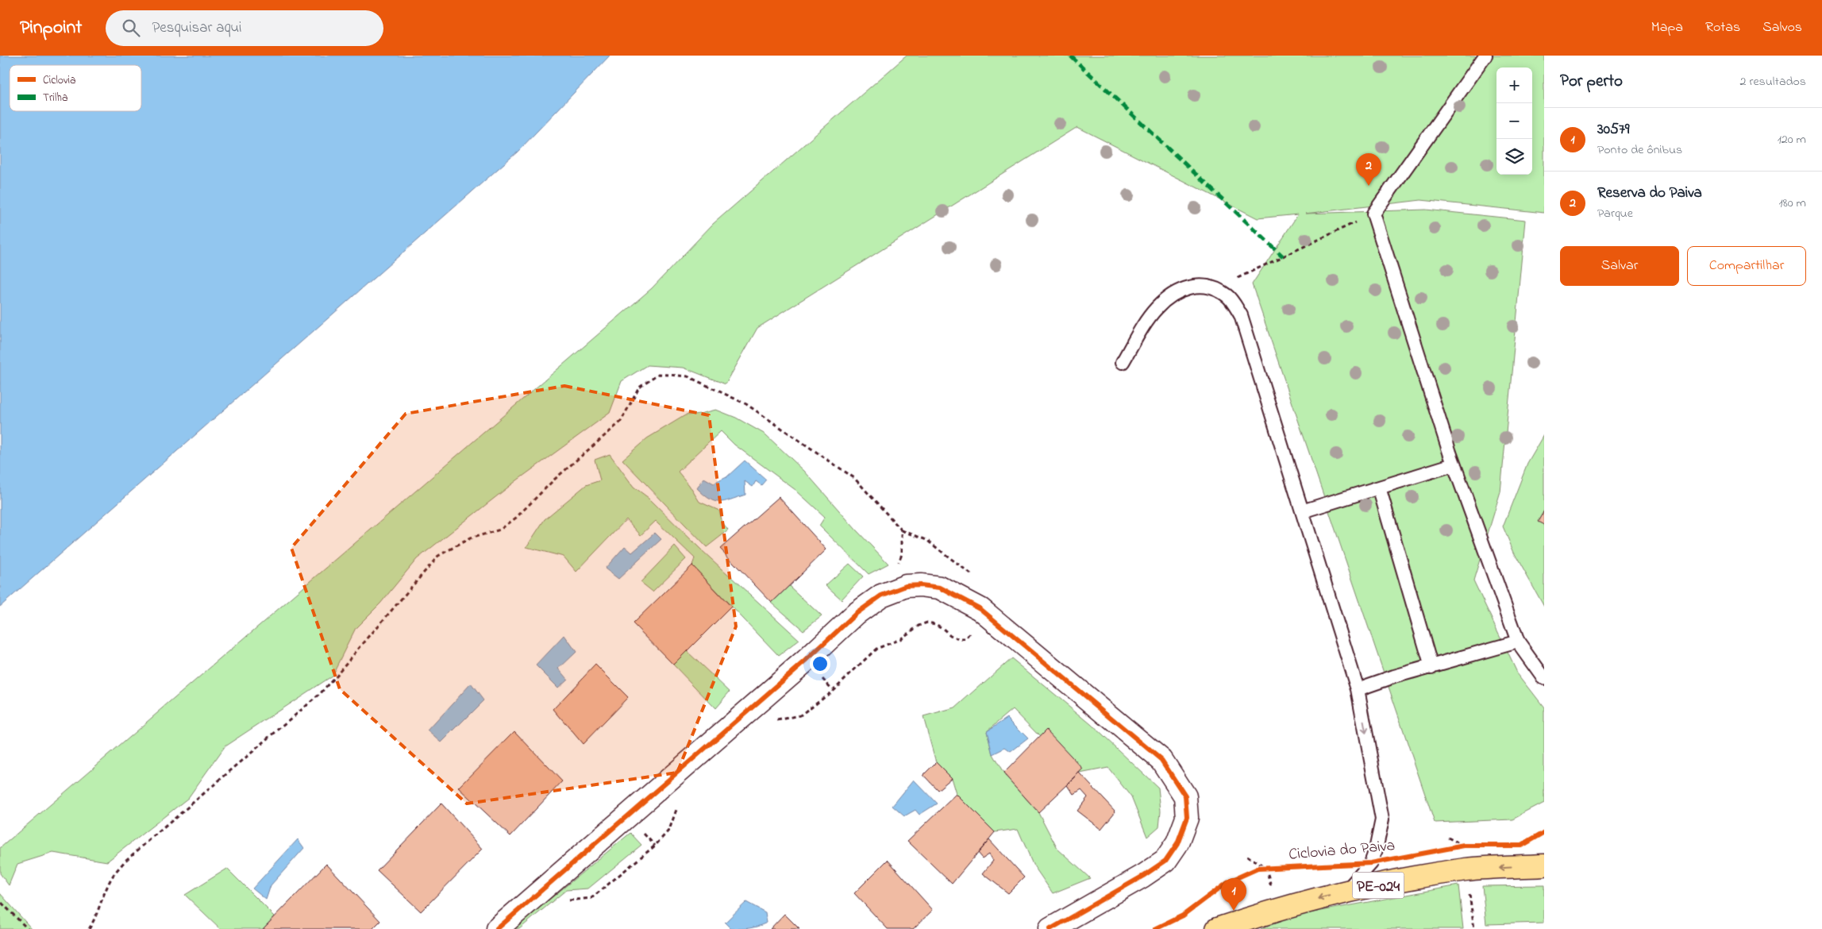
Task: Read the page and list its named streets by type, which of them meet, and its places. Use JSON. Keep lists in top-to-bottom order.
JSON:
{
  "streets": {
    "main road": ["PE-024"],
    "cycle path": ["Ciclovia do Paiva"]
  },
  "legend": ["Ciclovia", "Trilha"],
  "page": {
    "header": "Pinpoint",
    "search": "Pesquisar aqui",
    "nav": ["Mapa", "Rotas", "Salvos"],
    "heading": ["Por perto", "2 resultados"],
    "map_buttons": ["+", "−"],
    "list": [
      {
        "mark": "1",
        "name": "30579",
        "note": "Ponto de ônibus",
        "value": "120 m"
      },
      {
        "mark": "2",
        "name": "Reserva do Paiva",
        "note": "Parque",
        "value": "180 m"
      }
    ],
    "pins": ["2", "1"],
    "buttons": ["Salvar", "Compartilhar"]
  }
}
